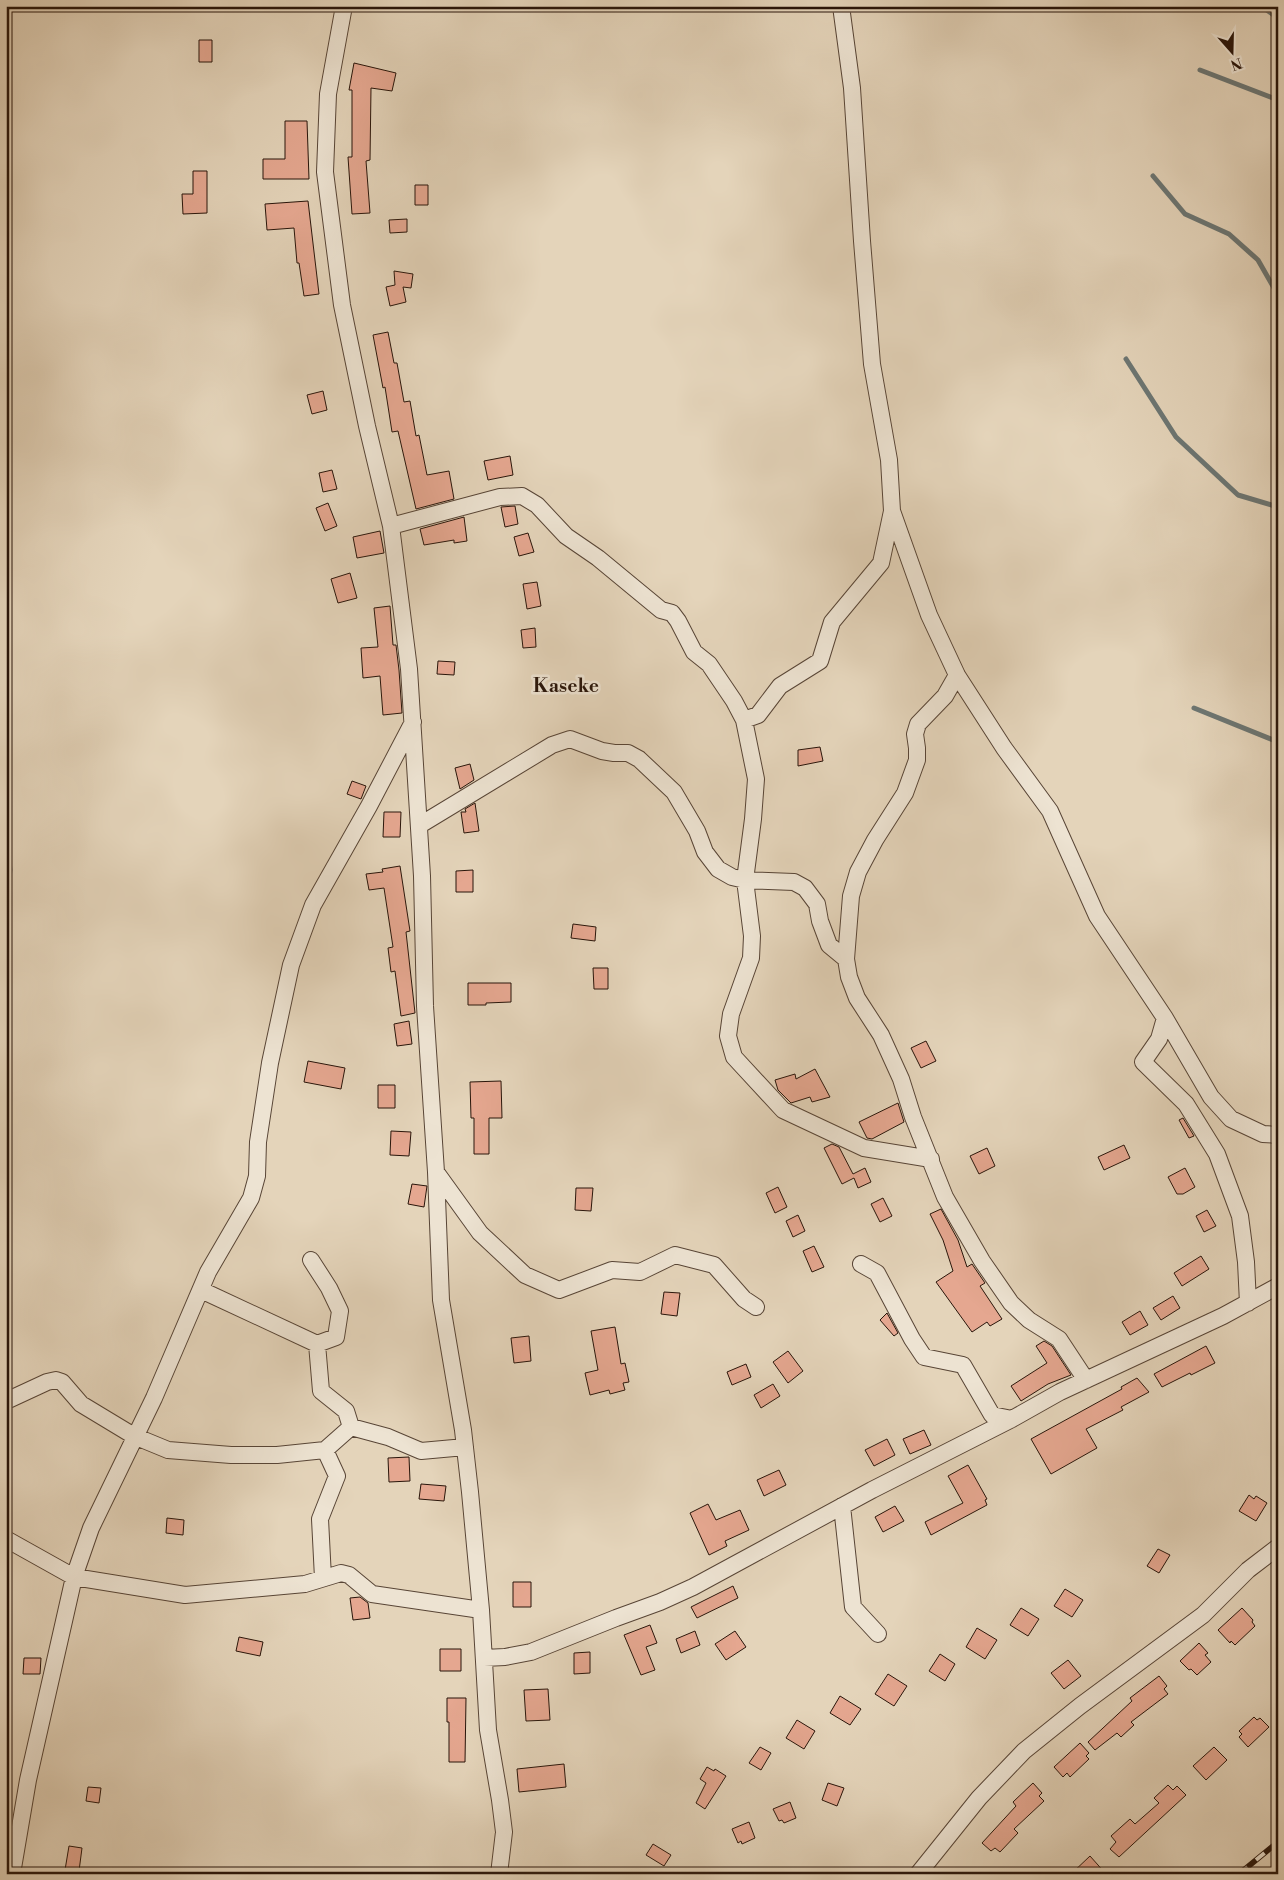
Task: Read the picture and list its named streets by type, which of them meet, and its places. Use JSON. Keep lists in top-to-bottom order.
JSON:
{
  "districts": ["Kaseke"],
  "north": "bottom"
}
